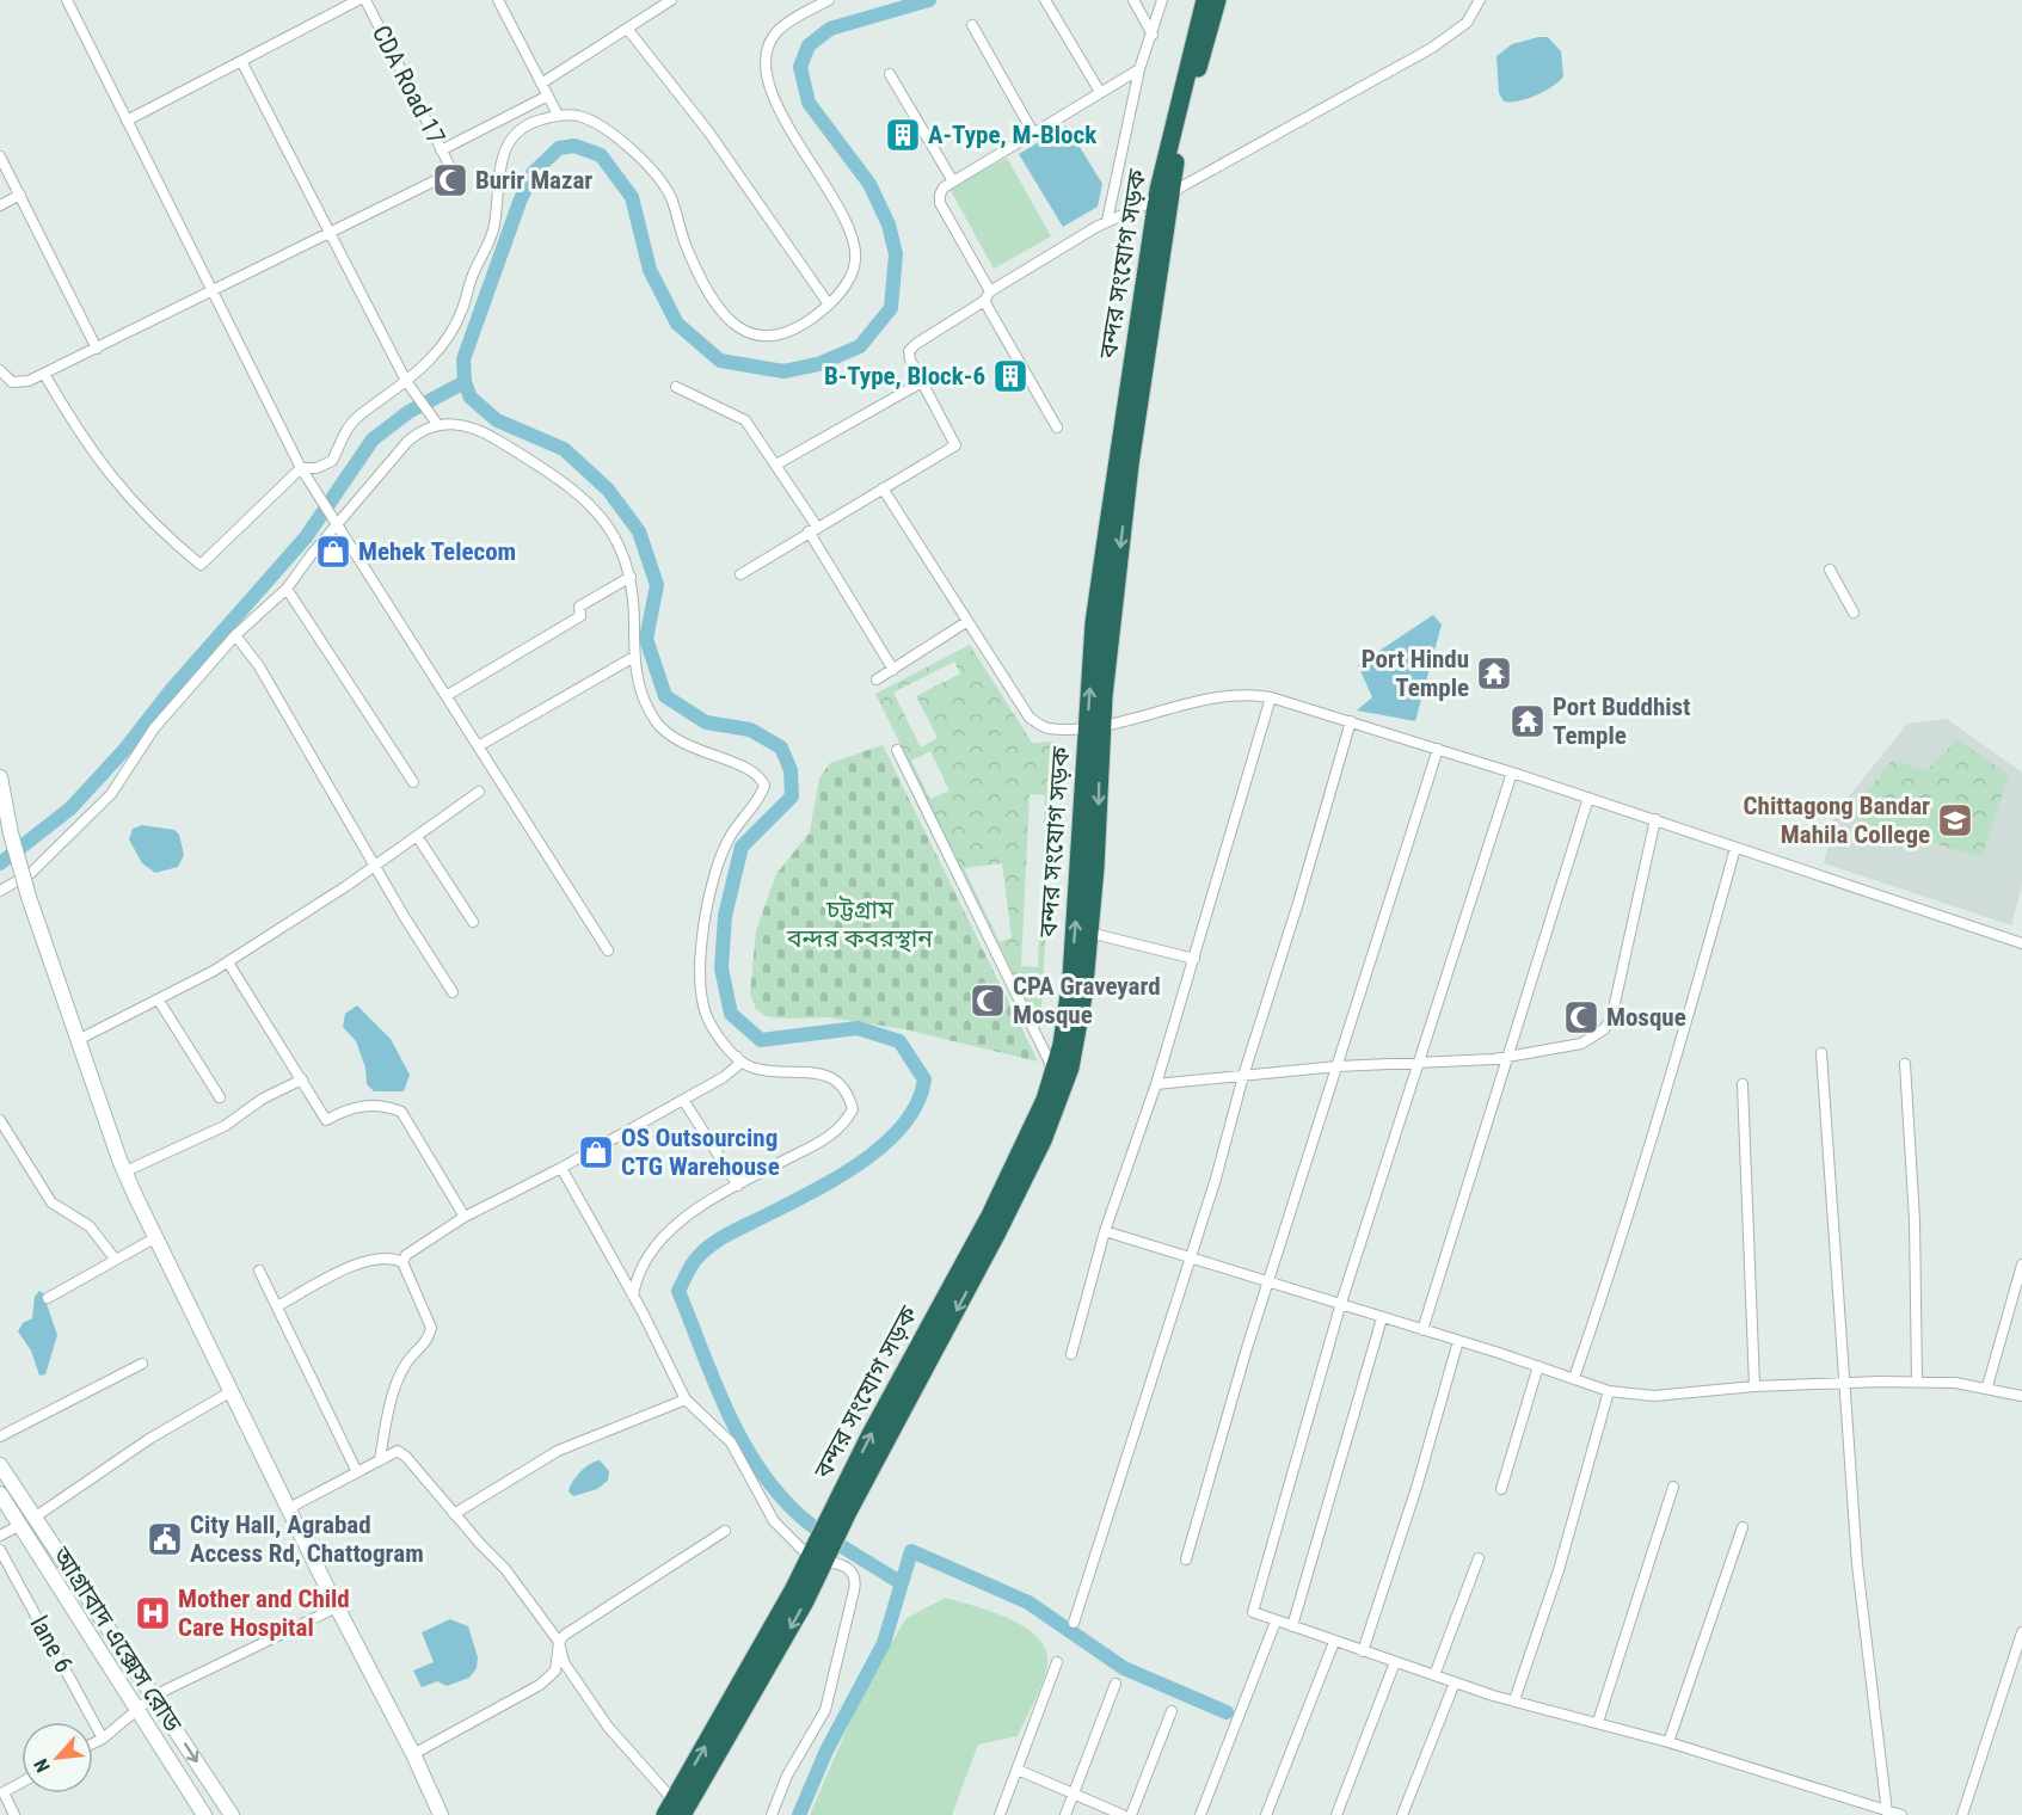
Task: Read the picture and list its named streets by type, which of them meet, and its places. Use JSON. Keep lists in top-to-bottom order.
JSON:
{
  "streets": {
    "highway": ["বন্দর সংযোগ সড়ক"],
    "street": ["CDA Road 17", "আগ্রাবাদ এক্সেস রোড", "lane 6"]
  },
  "parks": ["চট্টগ্রাম বন্দর কবরস্থান"],
  "places": {
    "building": ["A-Type, M-Block", "B-Type, Block-6"],
    "mosque": ["Burir Mazar", "CPA Graveyard Mosque", "Mosque"],
    "shop": ["Mehek Telecom", "OS Outsourcing CTG Warehouse"],
    "temple": ["Port Hindu Temple", "Port Buddhist Temple"],
    "school or university": ["Chittagong Bandar Mahila College"],
    "public building": ["City Hall, Agrabad Access Rd, Chattogram"],
    "hospital": ["Mother and Child Care Hospital"]
  },
  "north": "bottom left"
}
